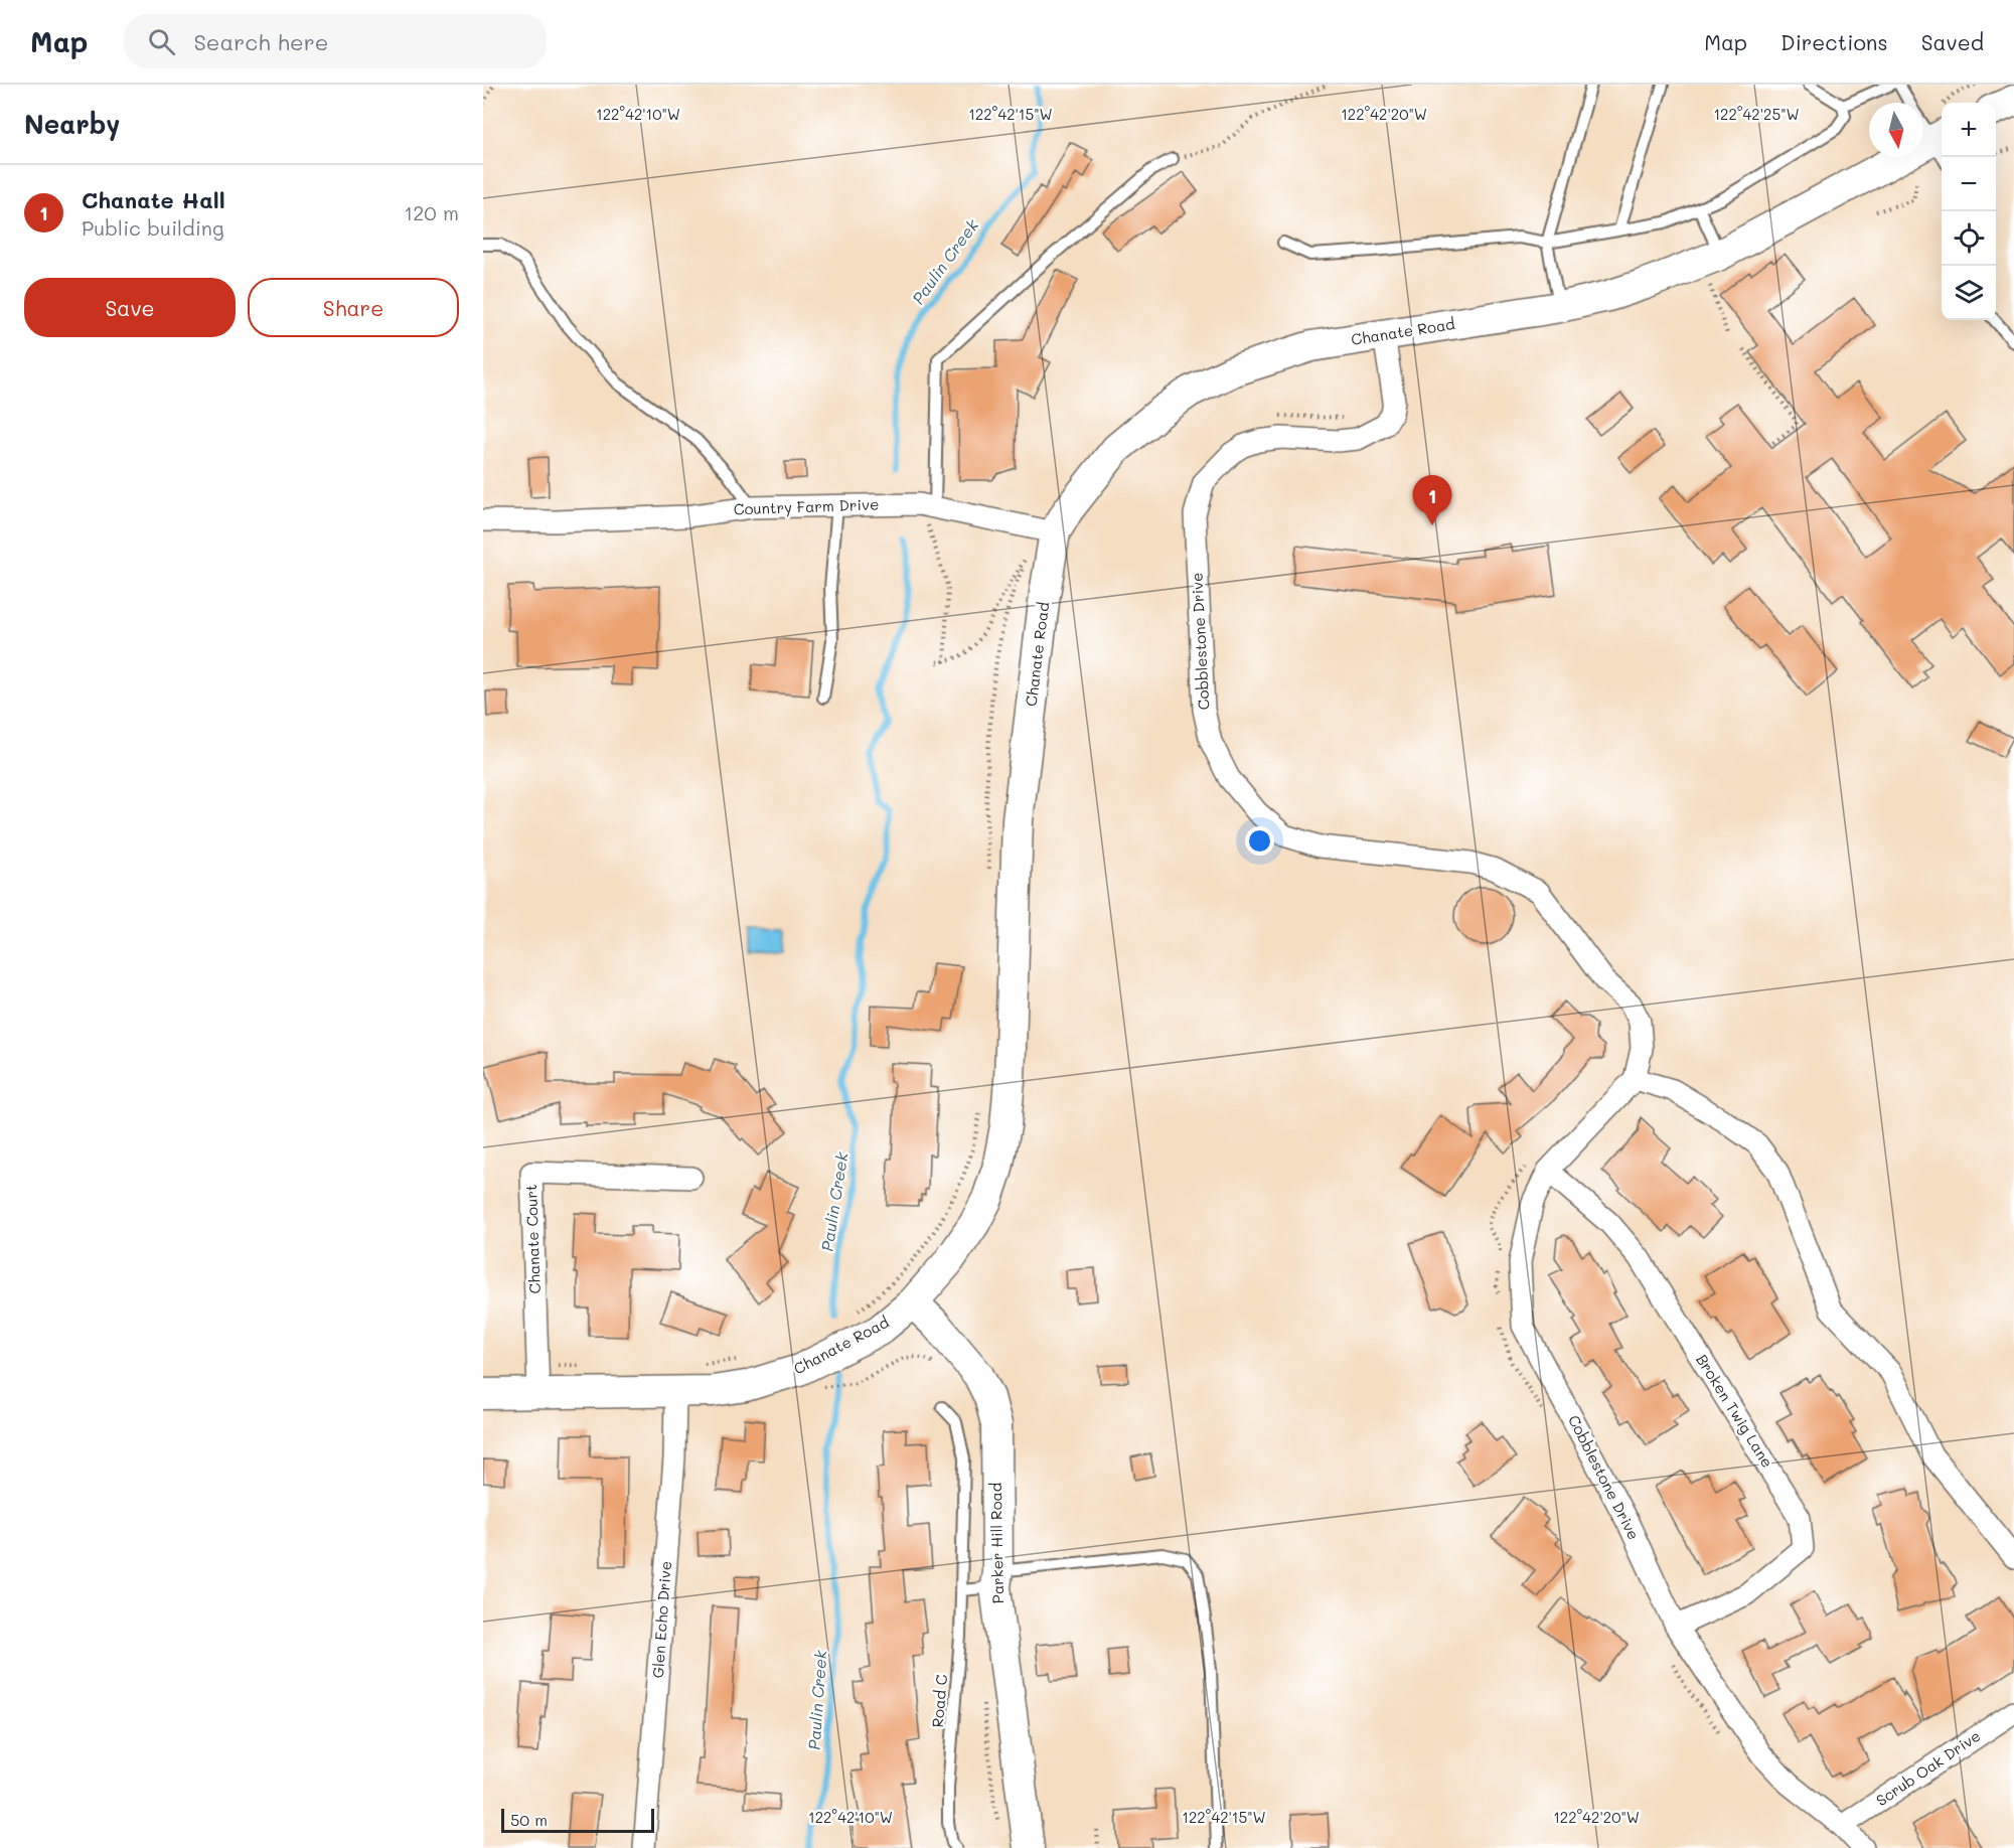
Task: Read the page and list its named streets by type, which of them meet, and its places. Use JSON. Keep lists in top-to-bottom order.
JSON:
{
  "streets": {
    "street": [
      "Chanate Road",
      "Country Farm Drive",
      "Cobblestone Drive",
      "Chanate Court",
      "Broken Twig Lane",
      "Parker Hill Road",
      "Glen Echo Drive",
      "Scrub Oak Drive"
    ],
    "lane": ["Road C"]
  },
  "crossings": [
    ["Chanate Road", "Country Farm Drive"],
    ["Chanate Road", "Cobblestone Drive"],
    ["Chanate Road", "Chanate Court"],
    ["Chanate Road", "Parker Hill Road"],
    ["Chanate Road", "Glen Echo Drive"],
    ["Cobblestone Drive", "Broken Twig Lane"],
    ["Cobblestone Drive", "Scrub Oak Drive"]
  ],
  "water": ["Paulin Creek"],
  "scale_bar": "50 m",
  "north": "bottom",
  "page": {
    "header": "Map",
    "search": "Search here",
    "nav": ["Map", "Directions", "Saved"],
    "heading": "Nearby",
    "map_buttons": ["+", "−"],
    "list": [
      {
        "mark": "1",
        "name": "Chanate Hall",
        "note": "Public building",
        "value": "120 m"
      }
    ],
    "buttons": ["Save", "Share"],
    "pins": "1",
    "scale": "50 m"
  },
  "coordinates": [
    "122°42'10\"W",
    "122°42'15\"W",
    "122°42'20\"W",
    "122°42'25\"W"
  ]
}
